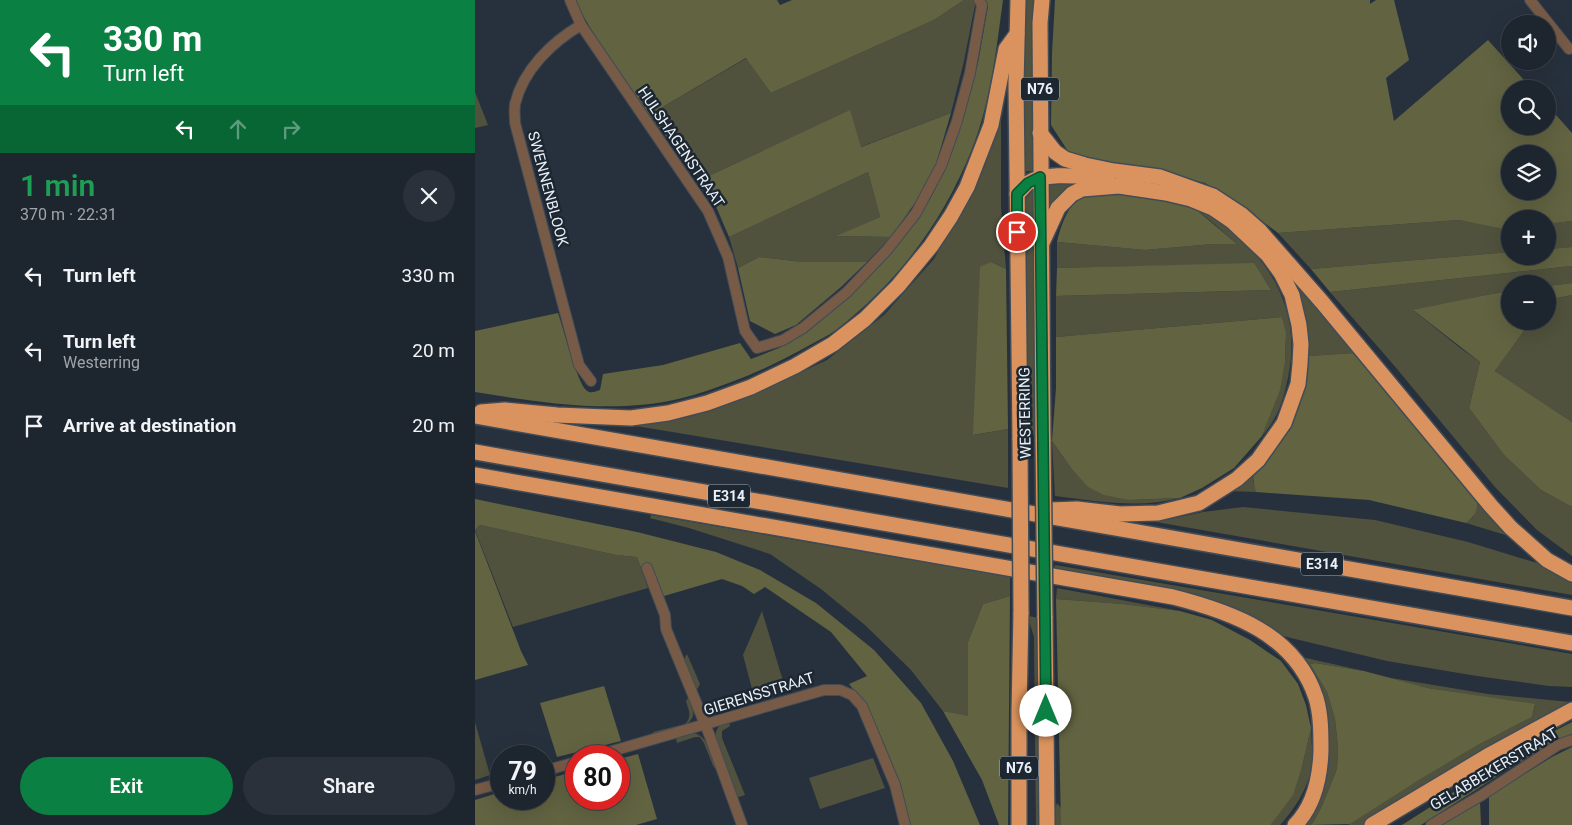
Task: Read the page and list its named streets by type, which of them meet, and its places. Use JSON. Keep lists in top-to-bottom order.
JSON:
{
  "streets": {
    "highway": ["N76", "WESTERRING", "E314"],
    "street": [
      "HULSHAGENSTRAAT",
      "SWENNENBLOOK",
      "GIERENSSTRAAT",
      "GELABBEKERSTRAAT"
    ]
  },
  "crossings": [
    ["HULSHAGENSTRAAT", "SWENNENBLOOK"]
  ],
  "page": {
    "turn": ["330 m", "Turn left"],
    "map_buttons": ["+", "−"],
    "heading": ["1 min", "370 m · 22:31"],
    "list": [
      {
        "name": "Turn left",
        "value": "330 m"
      },
      {
        "name": "Turn left",
        "note": "Westerring",
        "value": "20 m"
      },
      {
        "name": "Arrive at destination",
        "value": "20 m"
      }
    ],
    "speed": "79 km/h",
    "limit": "80",
    "buttons": ["Exit", "Share"]
  }
}
